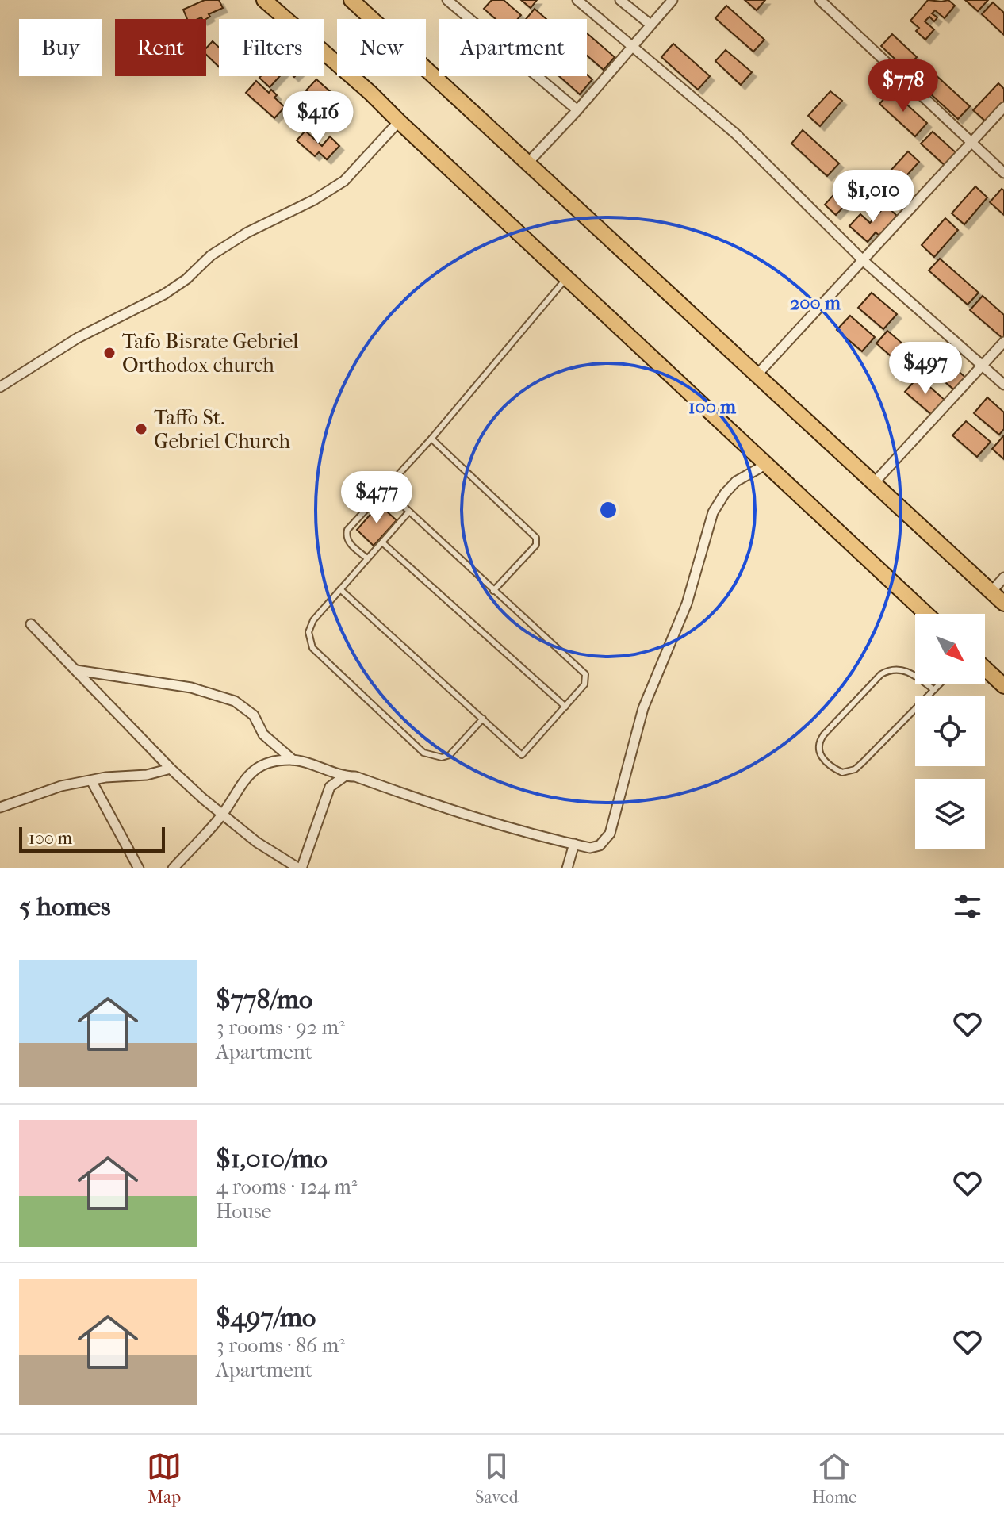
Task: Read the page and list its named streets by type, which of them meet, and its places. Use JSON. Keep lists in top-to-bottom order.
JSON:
{
  "places": ["Tafo Bisrate Gebriel Orthodox church", "Taffo St. Gebriel Church"],
  "scale_bar": "100 m",
  "north": "bottom right",
  "page": {
    "chip": [
      "Buy",
      "Rent",
      "Filters",
      "New",
      "Apartment"
    ],
    "price": [
      "$778",
      "$416",
      "$1,010",
      "$497",
      "$477"
    ],
    "scale": "100 m",
    "heading": "5 homes",
    "list": [
      {
        "name": "$778/mo",
        "note": "3 rooms · 92 m² · Apartment"
      },
      {
        "name": "$1,010/mo",
        "note": "4 rooms · 124 m² · House"
      },
      {
        "name": "$497/mo",
        "note": "3 rooms · 86 m² · Apartment"
      }
    ],
    "tabs": ["Map", "Saved", "Home"]
  },
  "rings": ["200 m", "100 m"]
}
